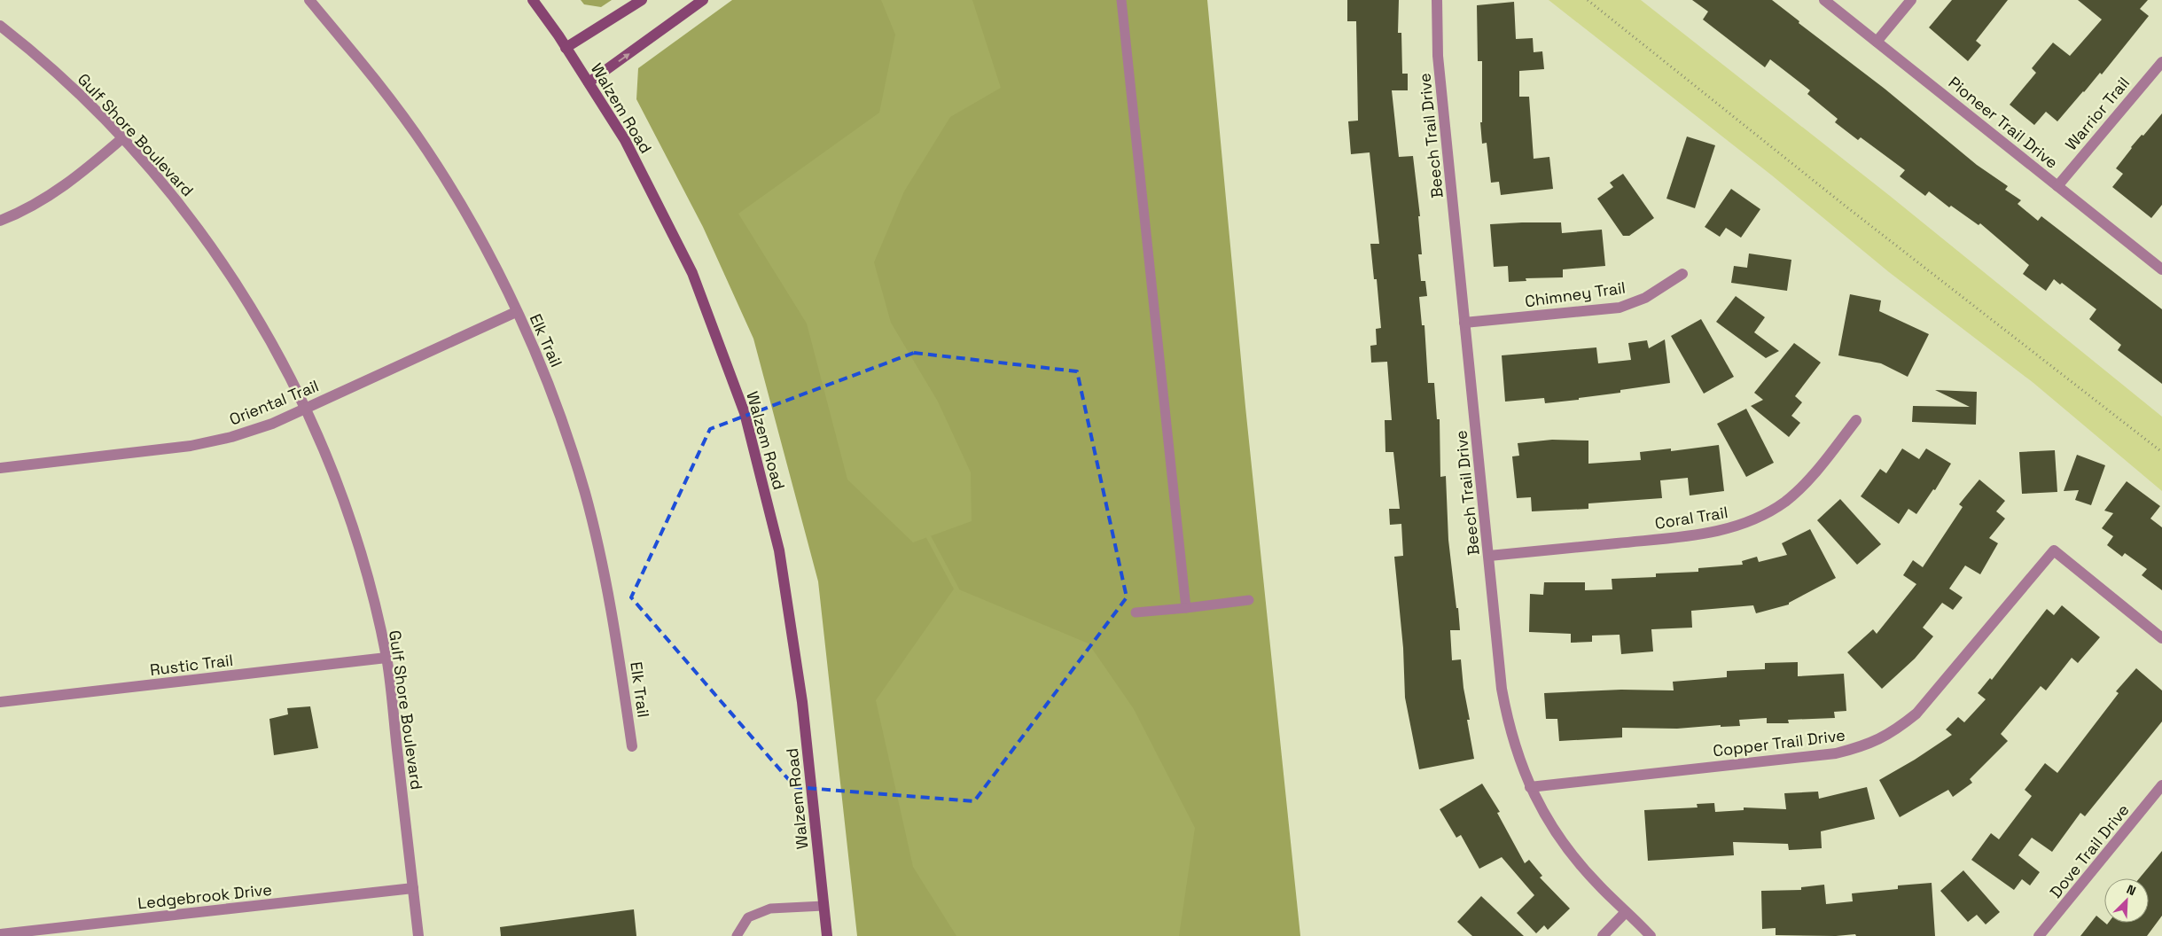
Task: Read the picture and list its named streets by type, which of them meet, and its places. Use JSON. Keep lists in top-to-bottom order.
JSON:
{
  "streets": {
    "main road": ["Walzem Road"],
    "street": [
      "Warrior Trail",
      "Pioneer Trail Drive",
      "Gulf Shore Boulevard",
      "Beech Trail Drive",
      "Chimney Trail",
      "Elk Trail",
      "Oriental Trail",
      "Coral Trail",
      "Rustic Trail",
      "Copper Trail Drive",
      "Dove Trail Drive",
      "Ledgebrook Drive"
    ]
  },
  "crossings": [
    ["Warrior Trail", "Pioneer Trail Drive"],
    ["Gulf Shore Boulevard", "Oriental Trail"],
    ["Gulf Shore Boulevard", "Rustic Trail"],
    ["Gulf Shore Boulevard", "Ledgebrook Drive"],
    ["Beech Trail Drive", "Chimney Trail"],
    ["Beech Trail Drive", "Coral Trail"],
    ["Beech Trail Drive", "Copper Trail Drive"],
    ["Elk Trail", "Oriental Trail"]
  ],
  "north": "top right"
}
